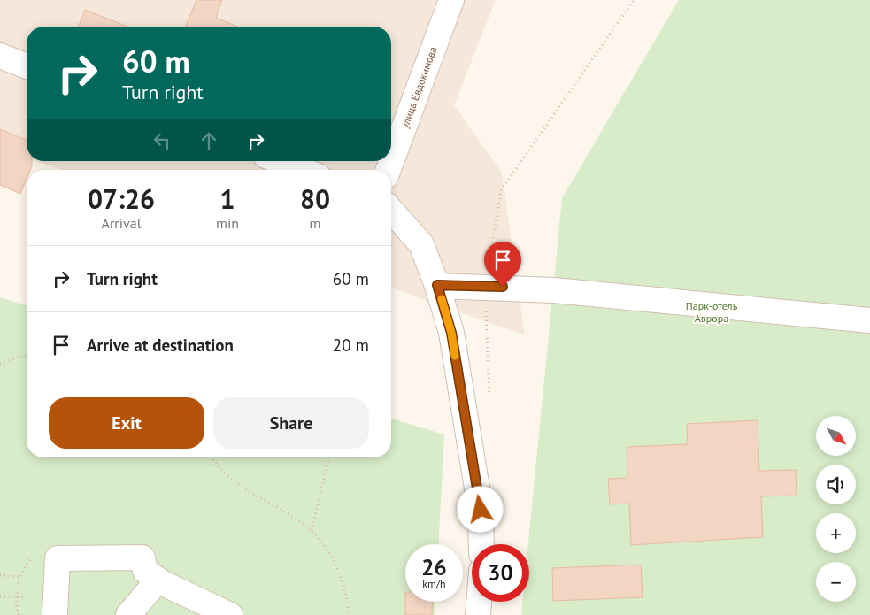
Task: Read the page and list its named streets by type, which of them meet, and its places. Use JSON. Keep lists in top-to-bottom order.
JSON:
{
  "streets": {
    "street": ["улица Евдокимова"]
  },
  "parks": ["Парк-отель Аврора"],
  "north": "bottom right",
  "page": {
    "turn": ["60 m", "Turn right"],
    "eta": [
      "07:26",
      "Arrival",
      "1",
      "min",
      "80",
      "m"
    ],
    "list": [
      {
        "name": "Turn right",
        "value": "60 m"
      },
      {
        "name": "Arrive at destination",
        "value": "20 m"
      }
    ],
    "buttons": ["Exit", "Share"],
    "map_buttons": ["+", "−"],
    "speed": "26 km/h",
    "limit": "30"
  }
}
